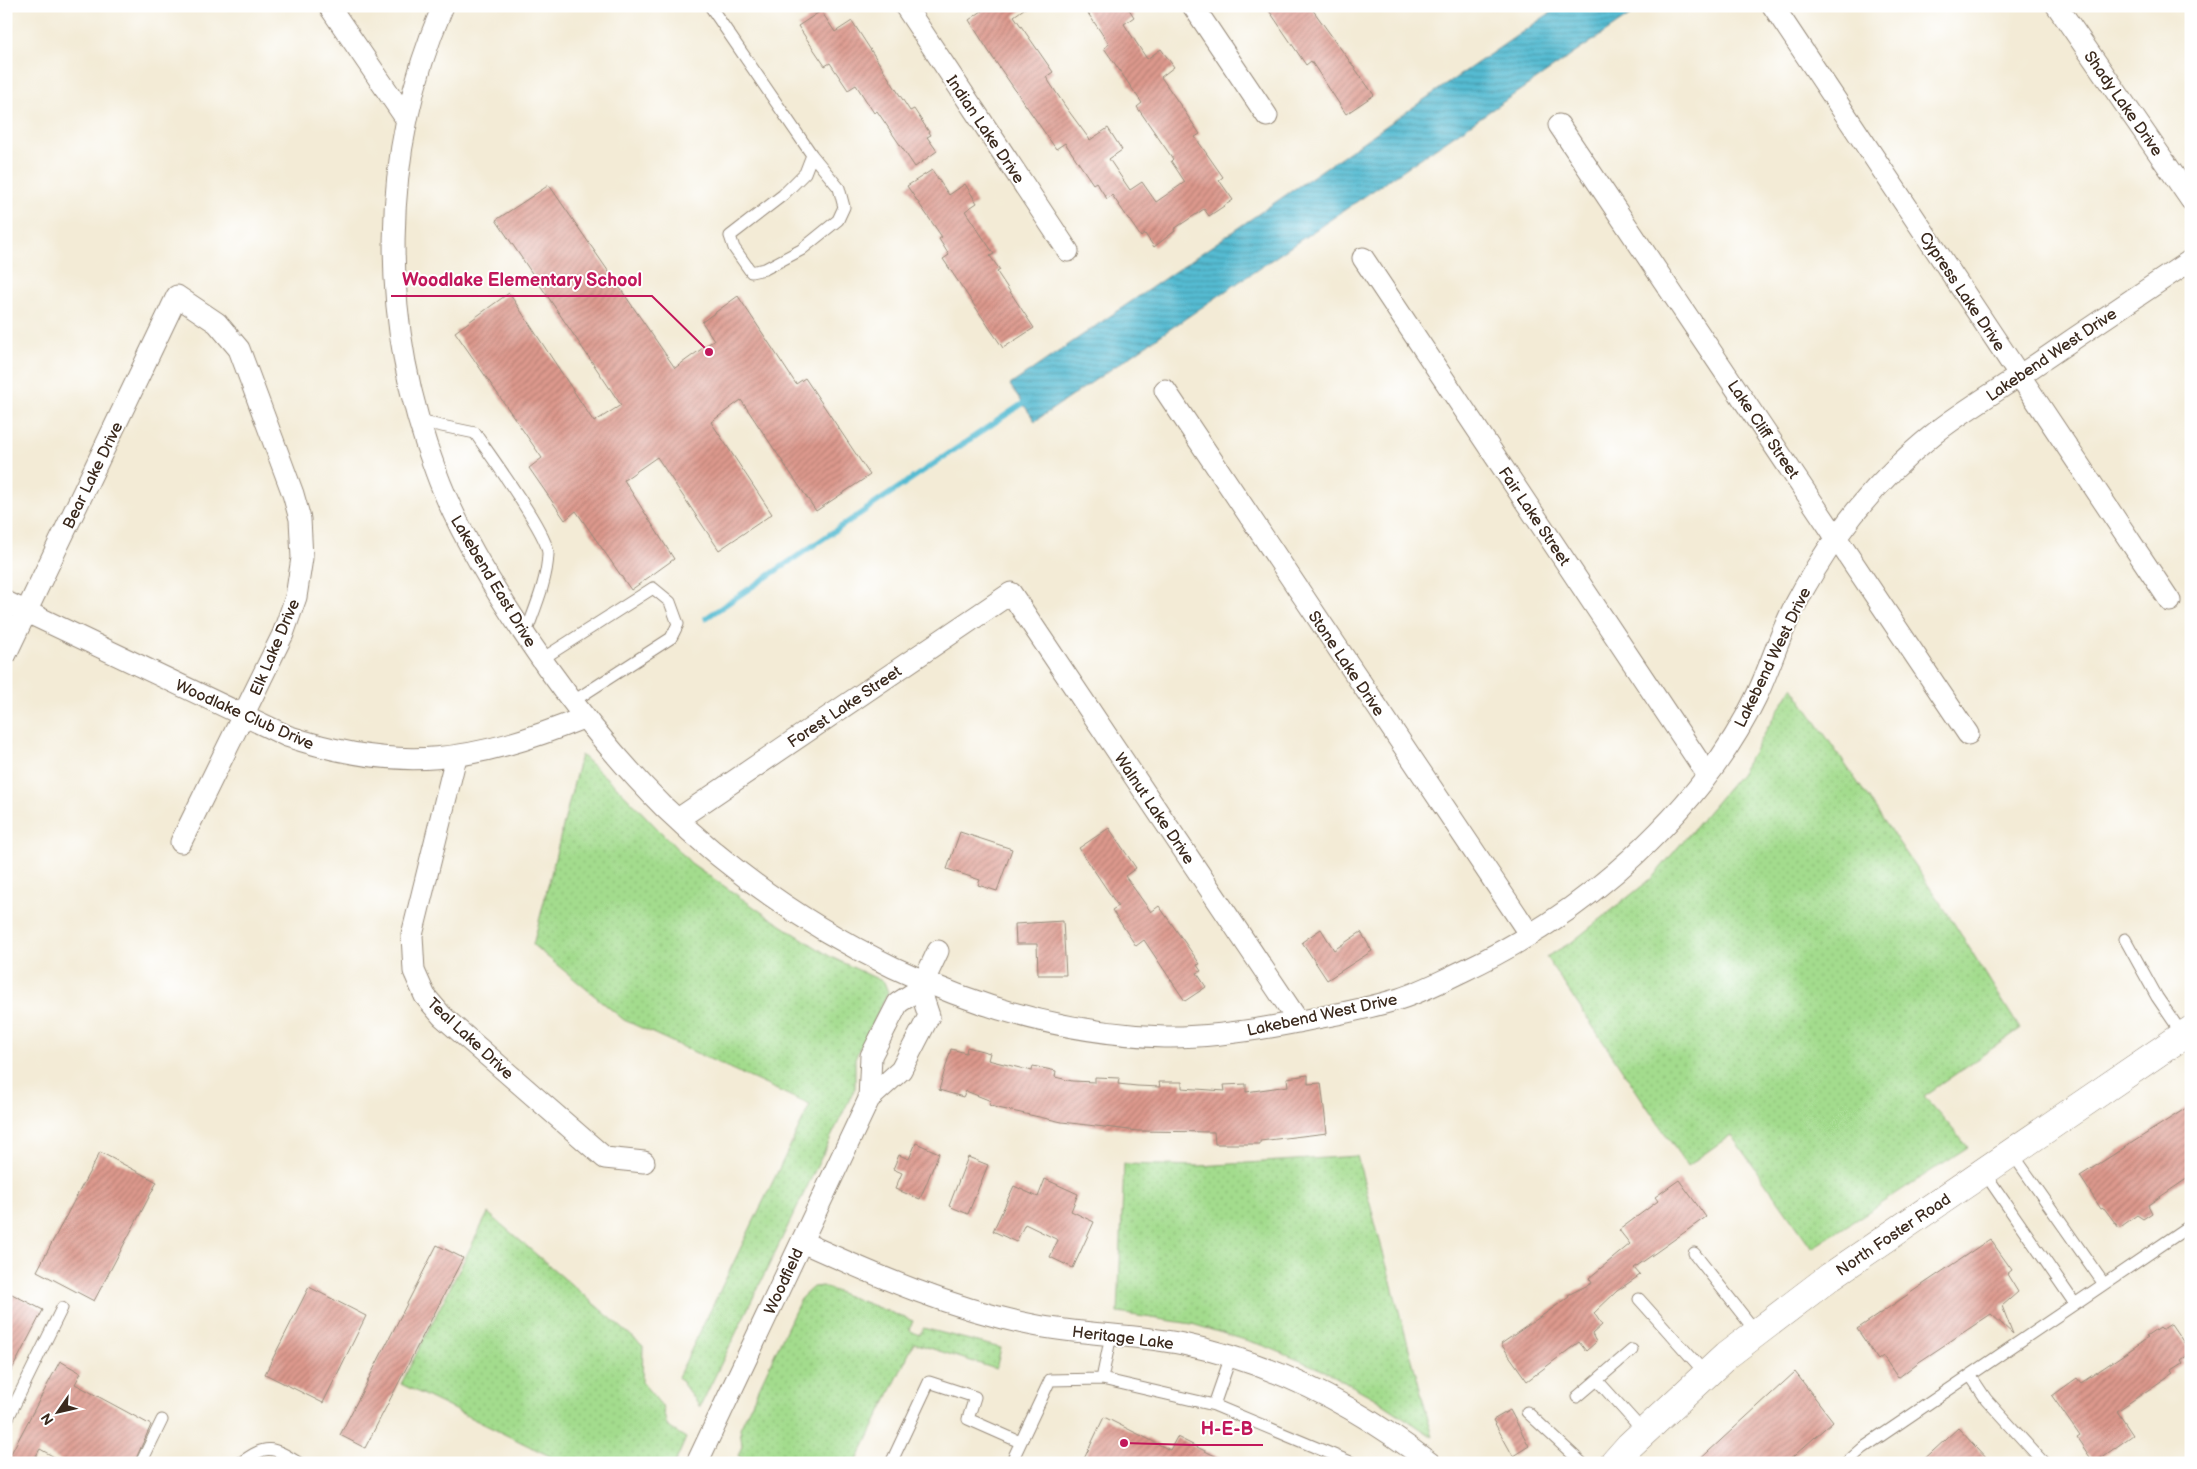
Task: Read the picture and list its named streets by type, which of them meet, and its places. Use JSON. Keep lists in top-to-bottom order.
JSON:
{
  "streets": {
    "main road": ["North Foster Road"],
    "street": [
      "Shady Lake Drive",
      "Indian Lake Drive",
      "Cypress Lake Drive",
      "Lakebend West Drive",
      "Lake Cliff Street",
      "Bear Lake Drive",
      "Fair Lake Street",
      "Lakebend East Drive",
      "Elk Lake Drive",
      "Stone Lake Drive",
      "Forest Lake Street",
      "Woodlake Club Drive",
      "Walnut Lake Drive",
      "Teal Lake Drive",
      "Woodfield",
      "Heritage Lake"
    ]
  },
  "crossings": [
    ["Cypress Lake Drive", "Lakebend West Drive"],
    ["Lakebend West Drive", "Lake Cliff Street"],
    ["Lakebend West Drive", "Fair Lake Street"],
    ["Lakebend West Drive", "Lakebend East Drive"],
    ["Lakebend West Drive", "Stone Lake Drive"],
    ["Lakebend West Drive", "Forest Lake Street"],
    ["Lakebend West Drive", "Walnut Lake Drive"],
    ["Lakebend West Drive", "Woodfield"],
    ["Bear Lake Drive", "Elk Lake Drive"],
    ["Bear Lake Drive", "Woodlake Club Drive"],
    ["Lakebend East Drive", "Forest Lake Street"],
    ["Lakebend East Drive", "Woodlake Club Drive"],
    ["Elk Lake Drive", "Woodlake Club Drive"],
    ["Forest Lake Street", "Walnut Lake Drive"],
    ["Woodlake Club Drive", "Teal Lake Drive"],
    ["Woodfield", "Heritage Lake"]
  ],
  "places": ["Woodlake Elementary School", "H-E-B"],
  "north": "bottom left"
}
